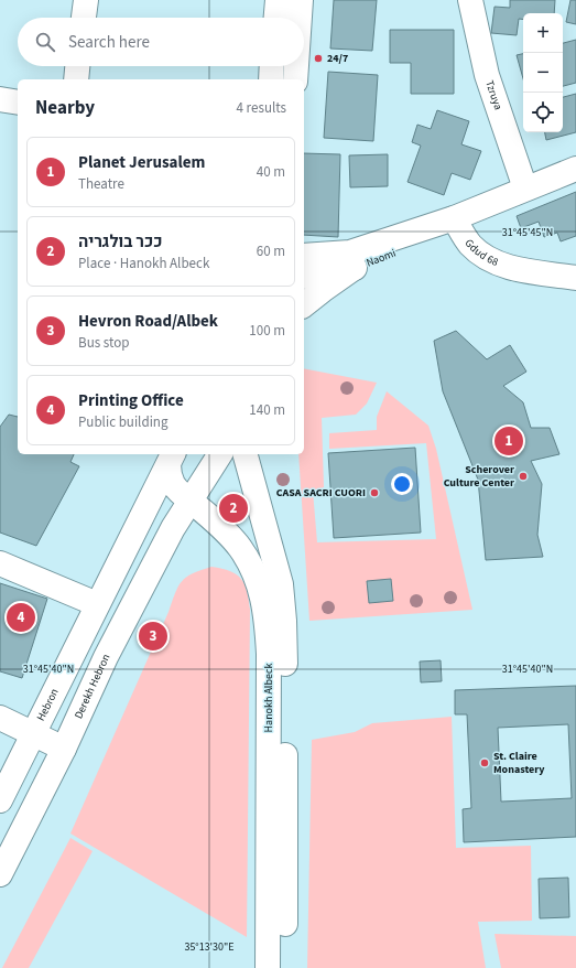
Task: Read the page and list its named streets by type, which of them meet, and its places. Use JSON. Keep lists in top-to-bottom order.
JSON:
{
  "streets": {
    "main road": [
      "Tzruya",
      "Gdud 68",
      "Naomi",
      "Derekh Hebron",
      "Hanokh Albeck",
      "Hebron"
    ]
  },
  "crossings": [
    ["Tzruya", "Naomi"],
    ["Gdud 68", "Naomi"],
    ["Derekh Hebron", "Hanokh Albeck"]
  ],
  "places": [
    "24/7",
    "Scherover Culture Center",
    "CASA SACRI CUORI",
    "St. Claire Monastery"
  ],
  "page": {
    "map_buttons": ["+", "−"],
    "search": "Search here",
    "heading": ["Nearby", "4 results"],
    "list": [
      {
        "mark": "1",
        "name": "Planet Jerusalem",
        "note": "Theatre",
        "value": "40 m"
      },
      {
        "mark": "2",
        "name": "ככר בולגריה",
        "note": "Place · Hanokh Albeck",
        "value": "60 m"
      },
      {
        "mark": "3",
        "name": "Hevron Road/Albek",
        "note": "Bus stop",
        "value": "100 m"
      },
      {
        "mark": "4",
        "name": "Printing Office",
        "note": "Public building",
        "value": "140 m"
      }
    ],
    "pins": [
      "1",
      "2",
      "4",
      "3"
    ]
  },
  "coordinates": ["31°45'45\"N", "31°45'40\"N", "35°13'30\"E"]
}
